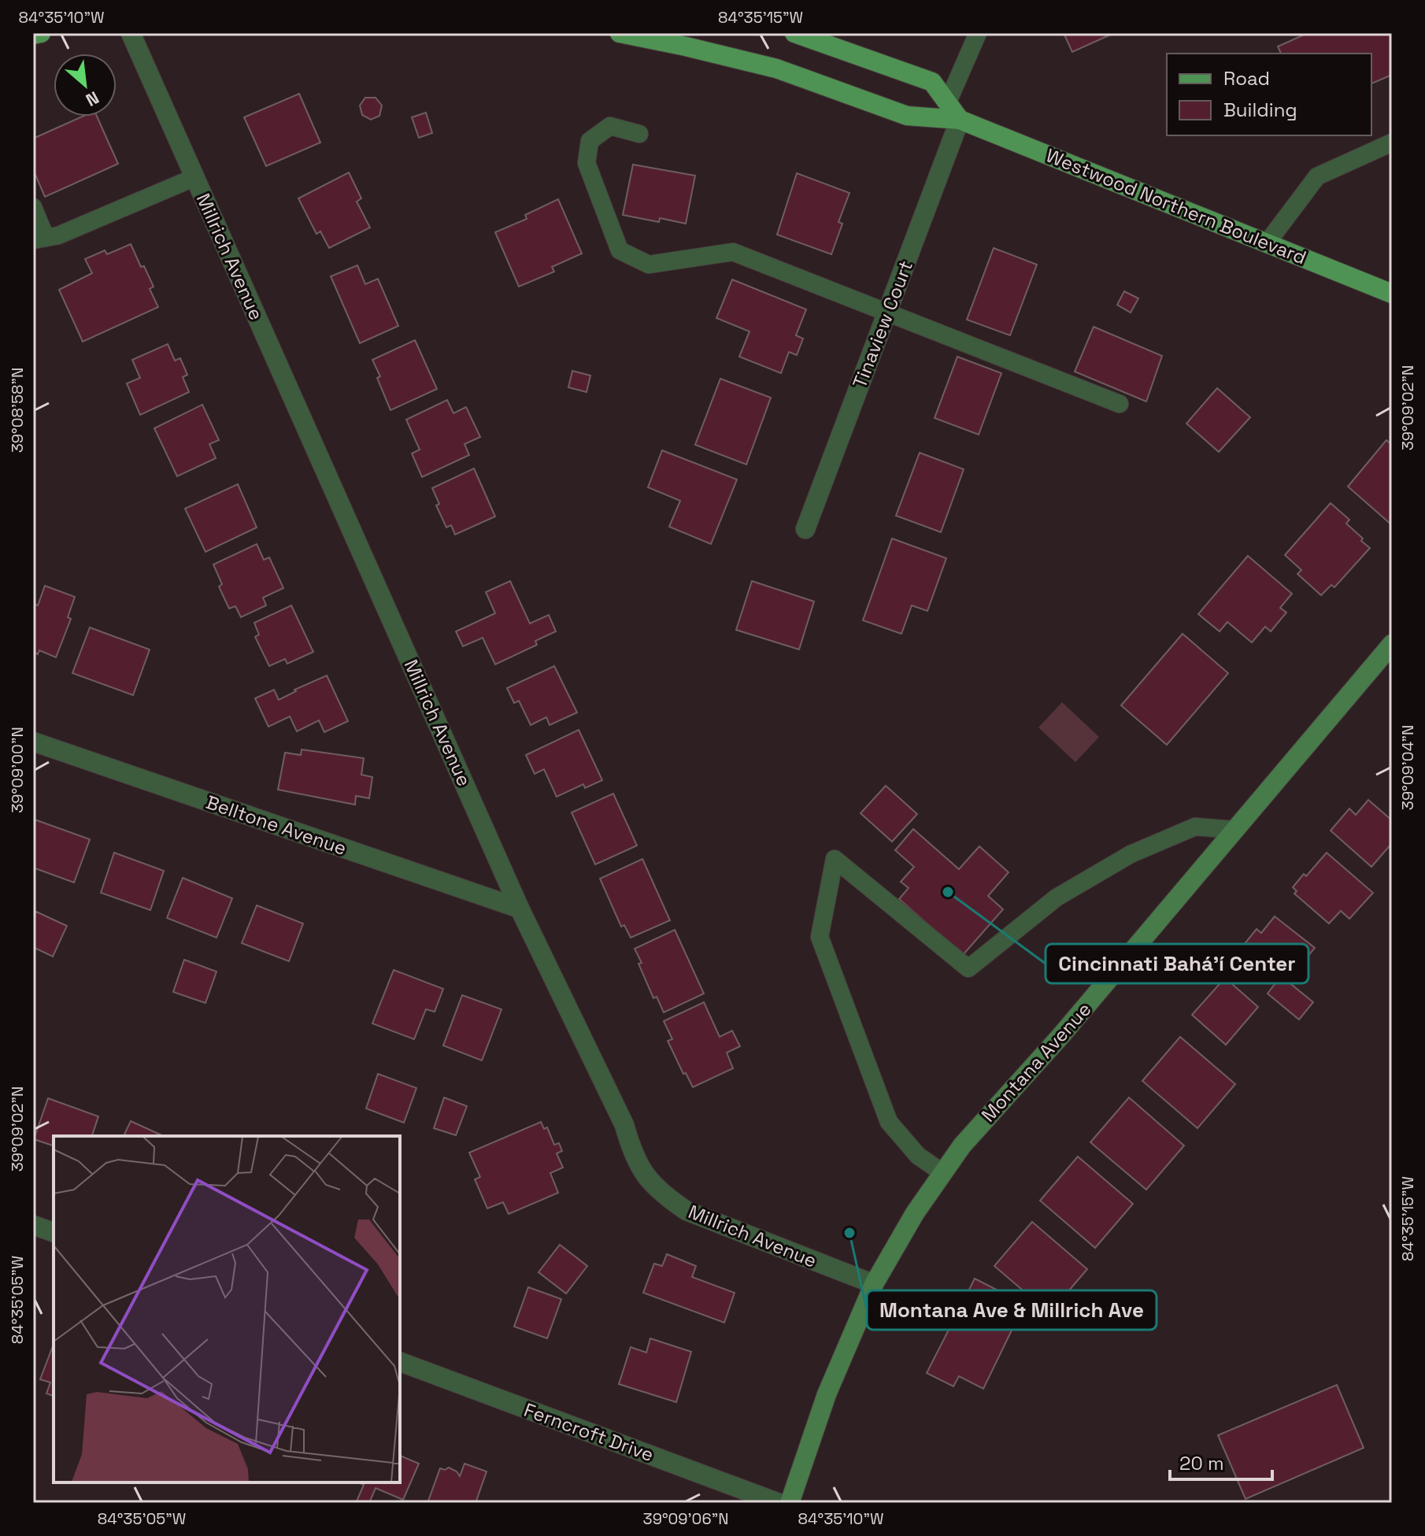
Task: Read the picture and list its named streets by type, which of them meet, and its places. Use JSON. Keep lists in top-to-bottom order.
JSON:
{
  "streets": {
    "main road": ["Westwood Northern Boulevard"],
    "street": [
      "Millrich Avenue",
      "Tinaview Court",
      "Belltone Avenue",
      "Montana Avenue",
      "Ferncroft Drive"
    ]
  },
  "crossings": [
    ["Westwood Northern Boulevard", "Tinaview Court"],
    ["Millrich Avenue", "Belltone Avenue"],
    ["Millrich Avenue", "Montana Avenue"]
  ],
  "places": ["Cincinnati Bahá'í Center", "Montana Ave & Millrich Ave"],
  "legend": ["Road", "Building"],
  "scale_bar": "20 m",
  "north": "bottom right",
  "coordinates": [
    "84°35'10\"W",
    "84°35'15\"W",
    "39°09'02\"N",
    "39°08'58\"N",
    "39°09'04\"N",
    "39°09'00\"N",
    "84°35'05\"W",
    "39°09'06\"N"
  ]
}
